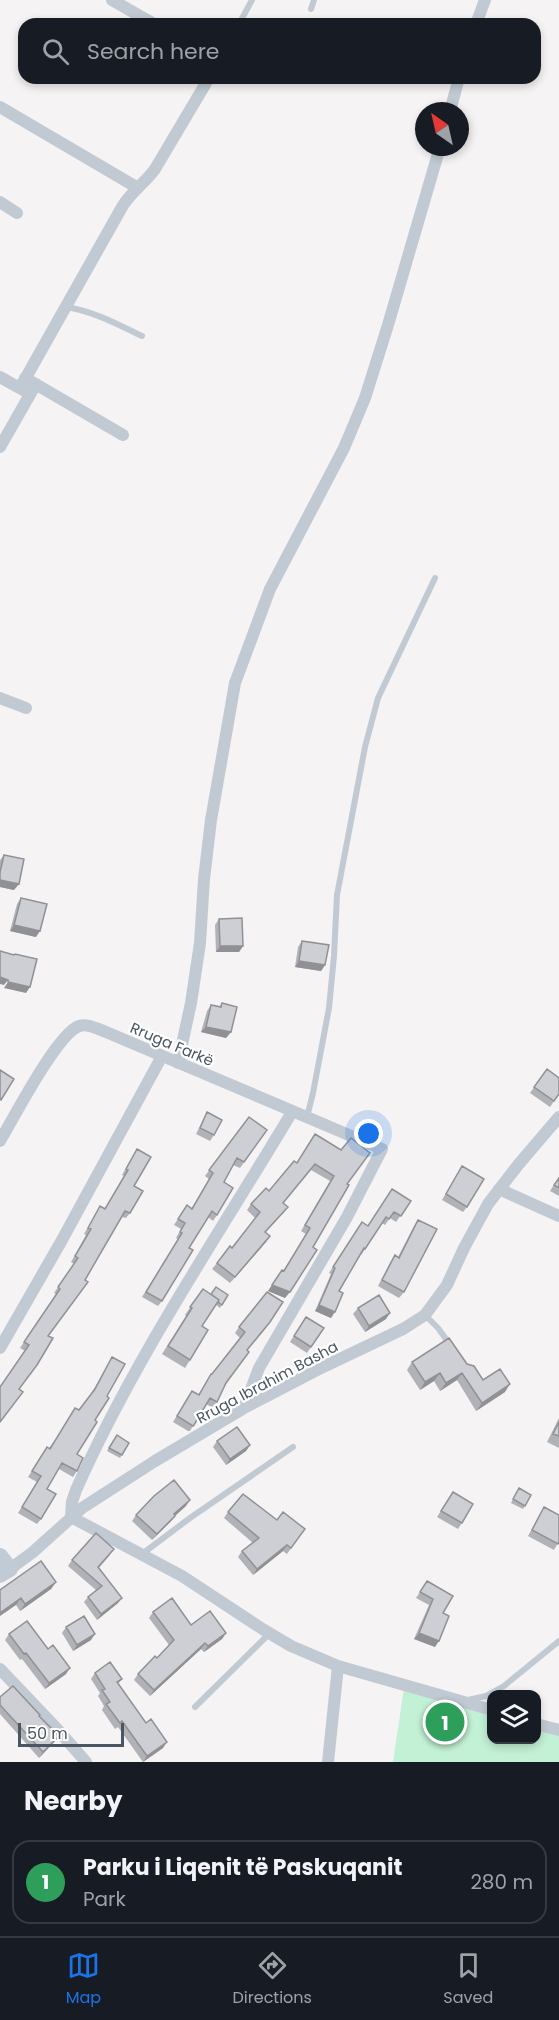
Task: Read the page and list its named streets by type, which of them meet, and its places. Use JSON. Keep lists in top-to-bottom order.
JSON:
{
  "streets": {
    "street": ["Rruga Farkë", "Rruga Ibrahim Basha"]
  },
  "crossings": [
    ["Rruga Farkë", "Rruga Ibrahim Basha"]
  ],
  "scale_bar": "50 m",
  "north": "top left",
  "page": {
    "search": "Search here",
    "pins": "1",
    "scale": "50 m",
    "heading": "Nearby",
    "list": [
      {
        "mark": "1",
        "name": "Parku i Liqenit të Paskuqanit",
        "note": "Park",
        "value": "280 m"
      }
    ],
    "nav": ["Map", "Directions", "Saved"]
  }
}
